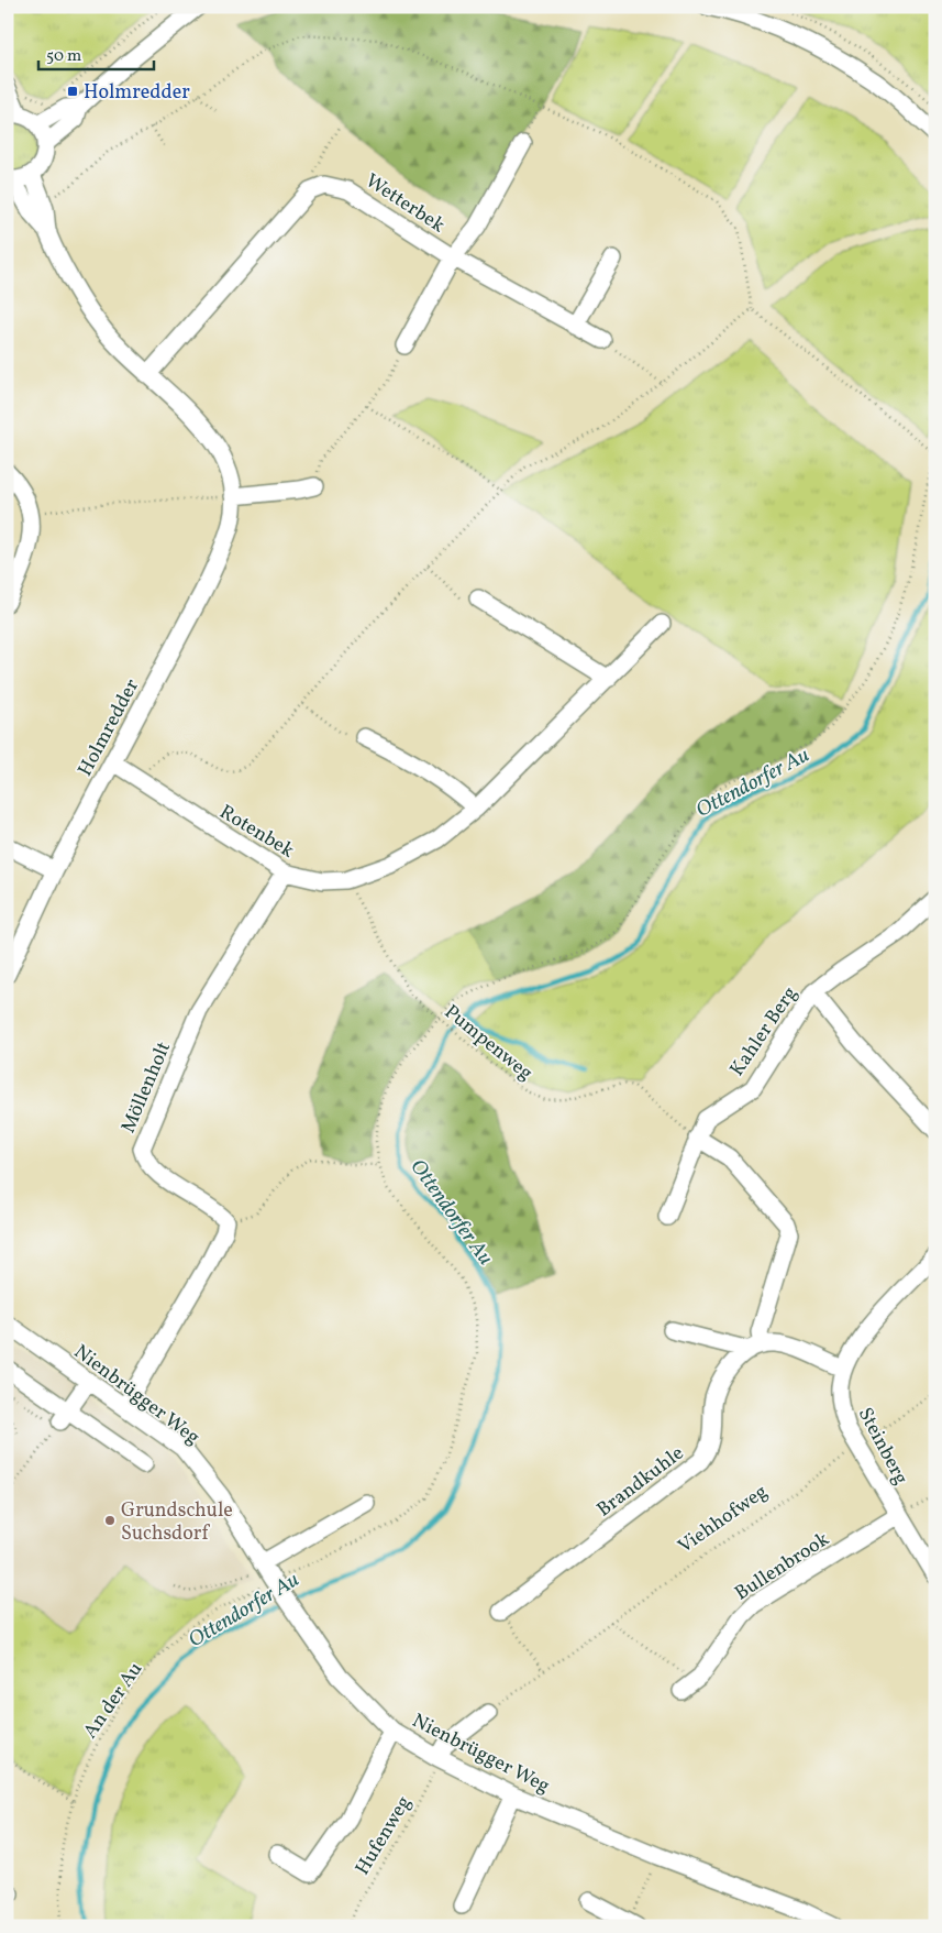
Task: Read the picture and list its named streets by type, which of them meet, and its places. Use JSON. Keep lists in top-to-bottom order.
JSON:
{
  "streets": {
    "street": [
      "Wetterbek",
      "Holmredder",
      "Rotenbek",
      "Kahler Berg",
      "Möllenholt",
      "Nienbrügger Weg",
      "Steinberg",
      "Brandkuhle",
      "Bullenbrook"
    ],
    "path": [
      "Pumpenweg",
      "Viehhofweg",
      "An der Au",
      "Hufenweg"
    ]
  },
  "crossings": [
    ["Wetterbek", "Holmredder"],
    ["Holmredder", "Rotenbek"],
    ["Rotenbek", "Pumpenweg"],
    ["Rotenbek", "Möllenholt"],
    ["Kahler Berg", "Pumpenweg"],
    ["Nienbrügger Weg", "An der Au"],
    ["Nienbrügger Weg", "Hufenweg"],
    ["Steinberg", "Viehhofweg"],
    ["Steinberg", "Bullenbrook"]
  ],
  "water": ["Ottendorfer Au"],
  "places": {
    "transit": ["Holmredder"],
    "other": ["Grundschule Suchsdorf"]
  },
  "scale_bar": "50 m"
}
